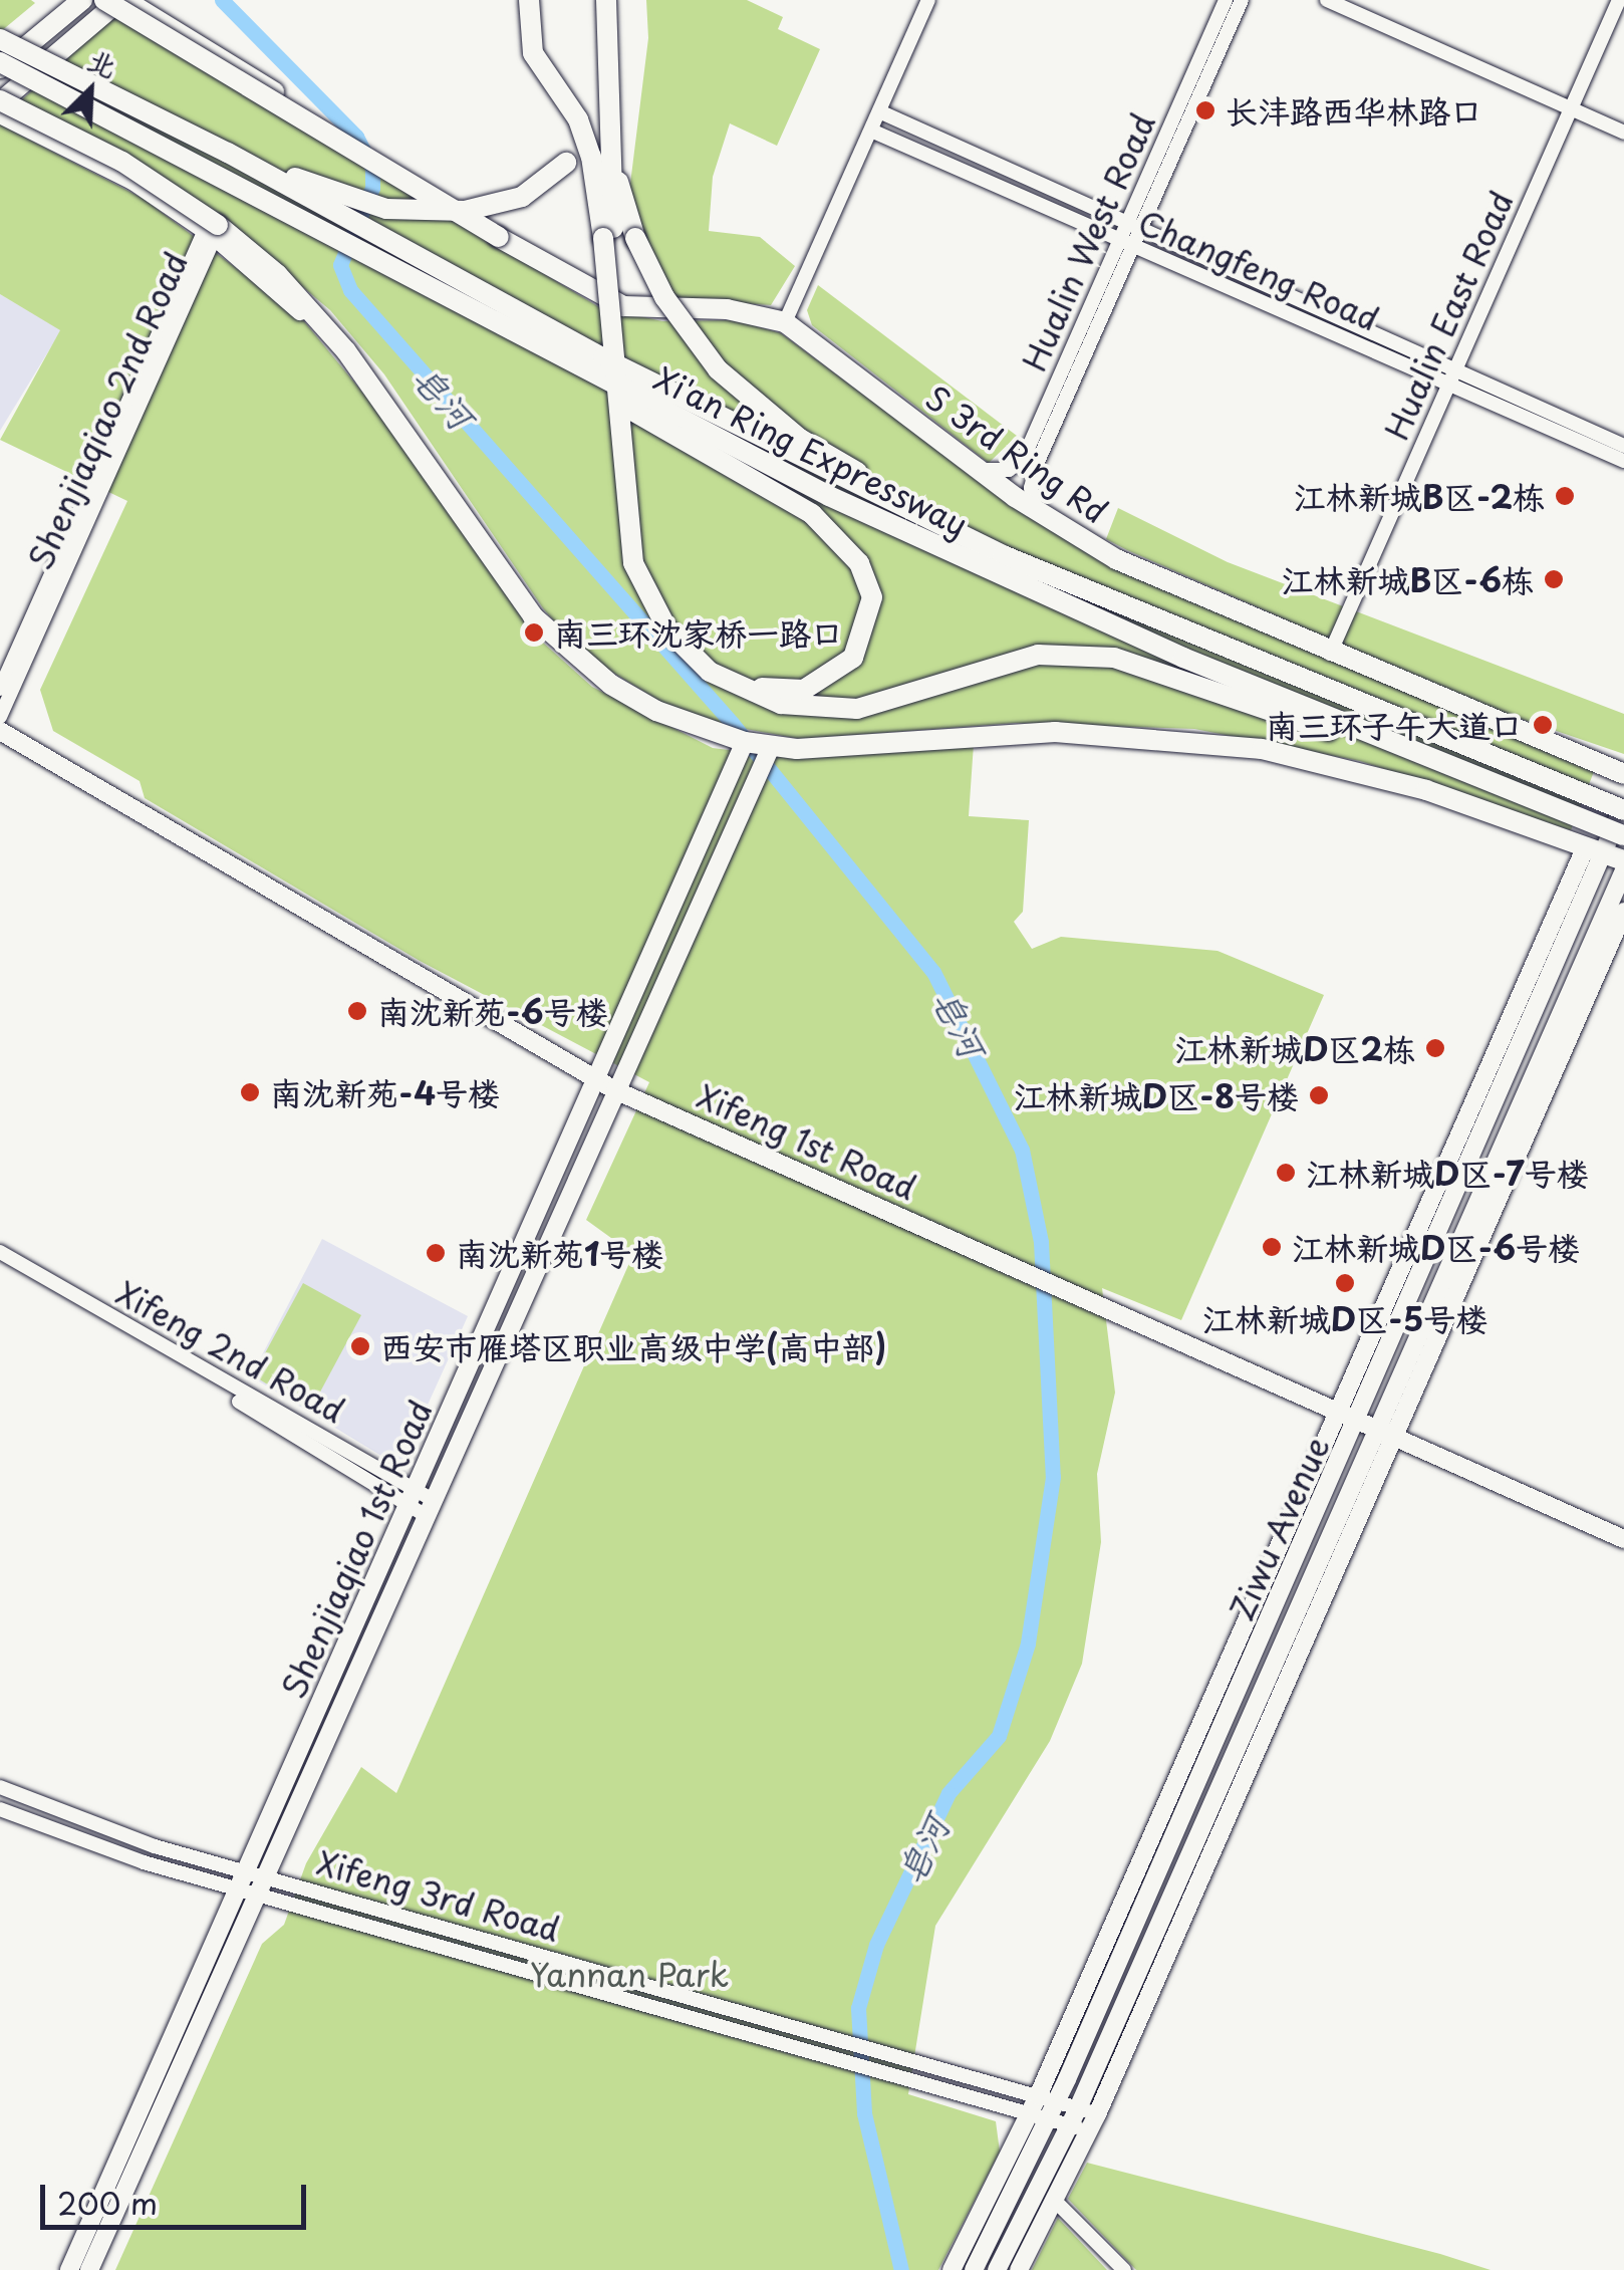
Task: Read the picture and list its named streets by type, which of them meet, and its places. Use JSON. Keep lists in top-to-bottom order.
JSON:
{
  "streets": {
    "highway": ["Xi'an Ring Expressway", "S 3rd Ring Rd"],
    "main road": ["Xifeng 1st Road", "Ziwu Avenue", "Shenjiaqiao 1st Road"],
    "street": [
      "Hualin West Road",
      "Changfeng Road",
      "Hualin East Road",
      "Shenjiaqiao 2nd Road",
      "Xifeng 2nd Road",
      "Xifeng 3rd Road"
    ]
  },
  "crossings": [
    ["Hualin West Road", "Changfeng Road"],
    ["Hualin West Road", "S 3rd Ring Rd"],
    ["Changfeng Road", "Hualin East Road"],
    ["Hualin East Road", "S 3rd Ring Rd"],
    ["Xi'an Ring Expressway", "Ziwu Avenue"],
    ["Xifeng 1st Road", "Ziwu Avenue"],
    ["Xifeng 1st Road", "Shenjiaqiao 1st Road"],
    ["Xifeng 2nd Road", "Shenjiaqiao 1st Road"],
    ["Ziwu Avenue", "Xifeng 3rd Road"],
    ["Shenjiaqiao 1st Road", "Xifeng 3rd Road"]
  ],
  "water": ["皂河"],
  "parks": ["Yannan Park"],
  "places": [
    "长沣路西华林路口",
    "江林新城B区-2栋",
    "江林新城B区-6栋",
    "南三环沈家桥一路口",
    "南三环子午大道口",
    "南沈新苑-6号楼",
    "江林新城D区2栋",
    "南沈新苑-4号楼",
    "江林新城D区-8号楼",
    "江林新城D区-7号楼",
    "江林新城D区-6号楼",
    "南沈新苑1号楼",
    "江林新城D区-5号楼",
    "西安市雁塔区职业高级中学(高中部)"
  ],
  "scale_bar": "200 m",
  "north": "top right"
}
